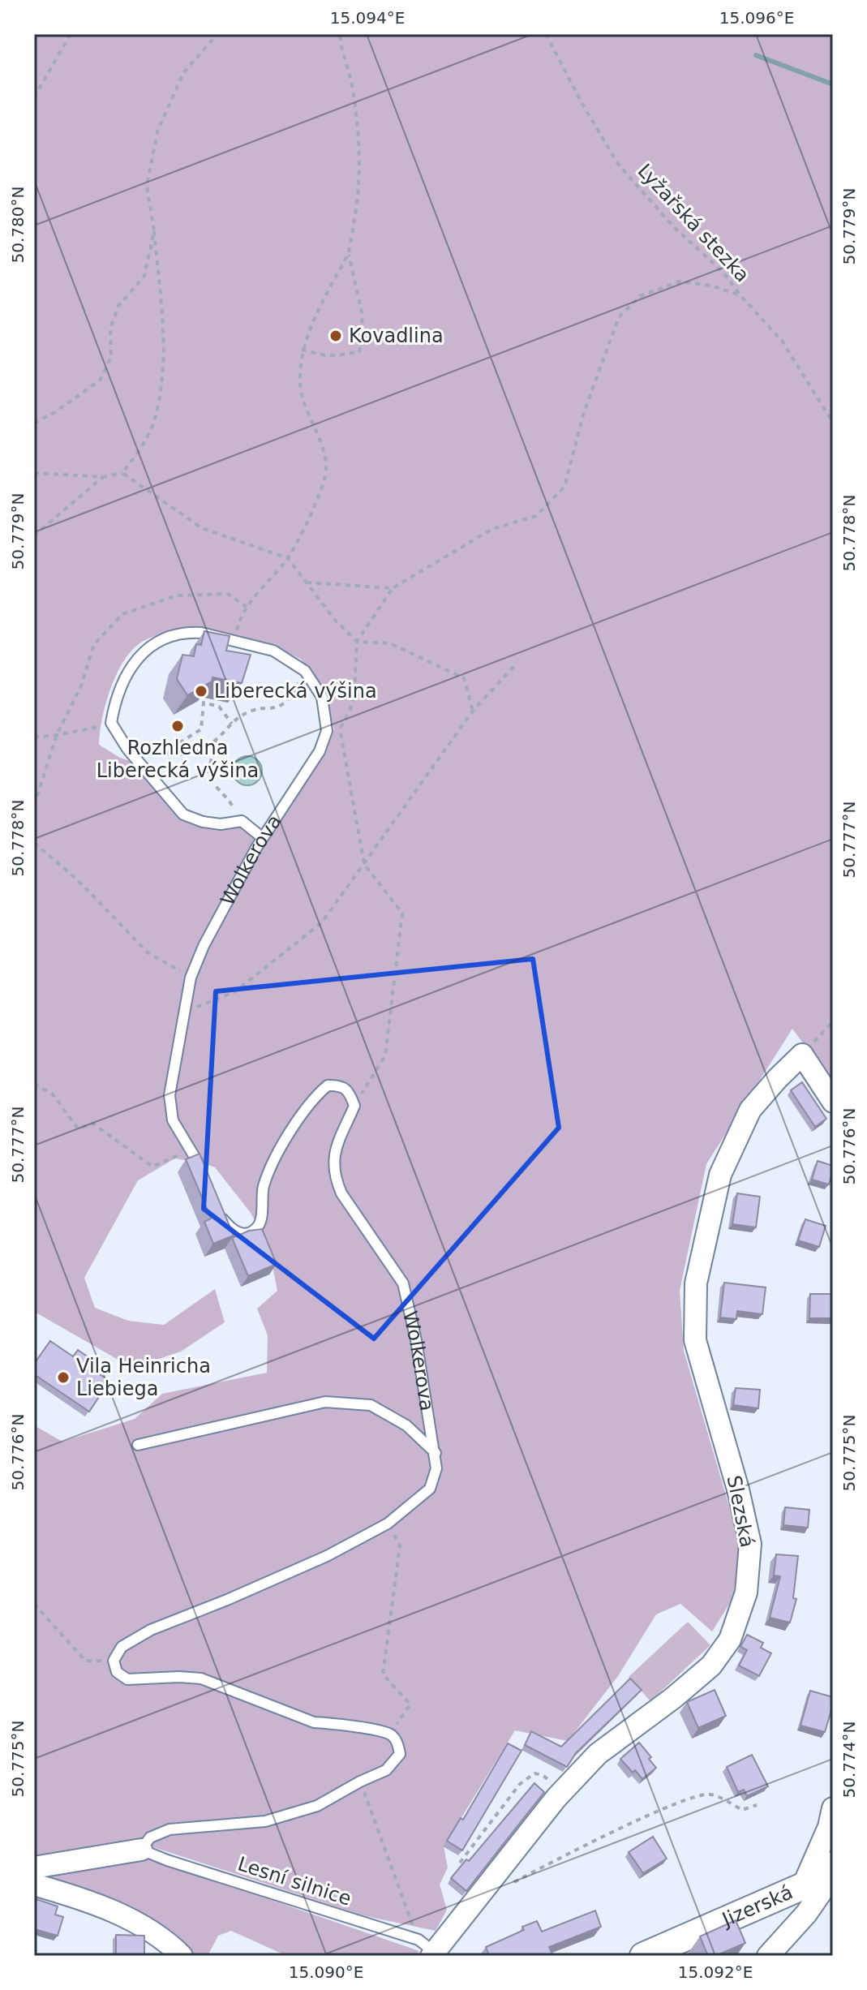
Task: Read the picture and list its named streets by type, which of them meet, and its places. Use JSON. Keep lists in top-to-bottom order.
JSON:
{
  "streets": {
    "street": ["Slezská", "Jizerská"],
    "lane": ["Wolkerova", "Lesní silnice"],
    "path": ["Lyžařská stezka"]
  },
  "crossings": [
    ["Slezská", "Lesní silnice"]
  ],
  "places": [
    "Kovadlina",
    "Liberecká výšina",
    "Rozhledna Liberecká výšina",
    "Vila Heinricha Liebiega"
  ],
  "coordinates": [
    "15.094°E",
    "15.096°E",
    "50.780°N",
    "50.779°N",
    "50.778°N",
    "50.777°N",
    "50.776°N",
    "50.775°N",
    "50.774°N",
    "15.090°E",
    "15.092°E"
  ]
}
